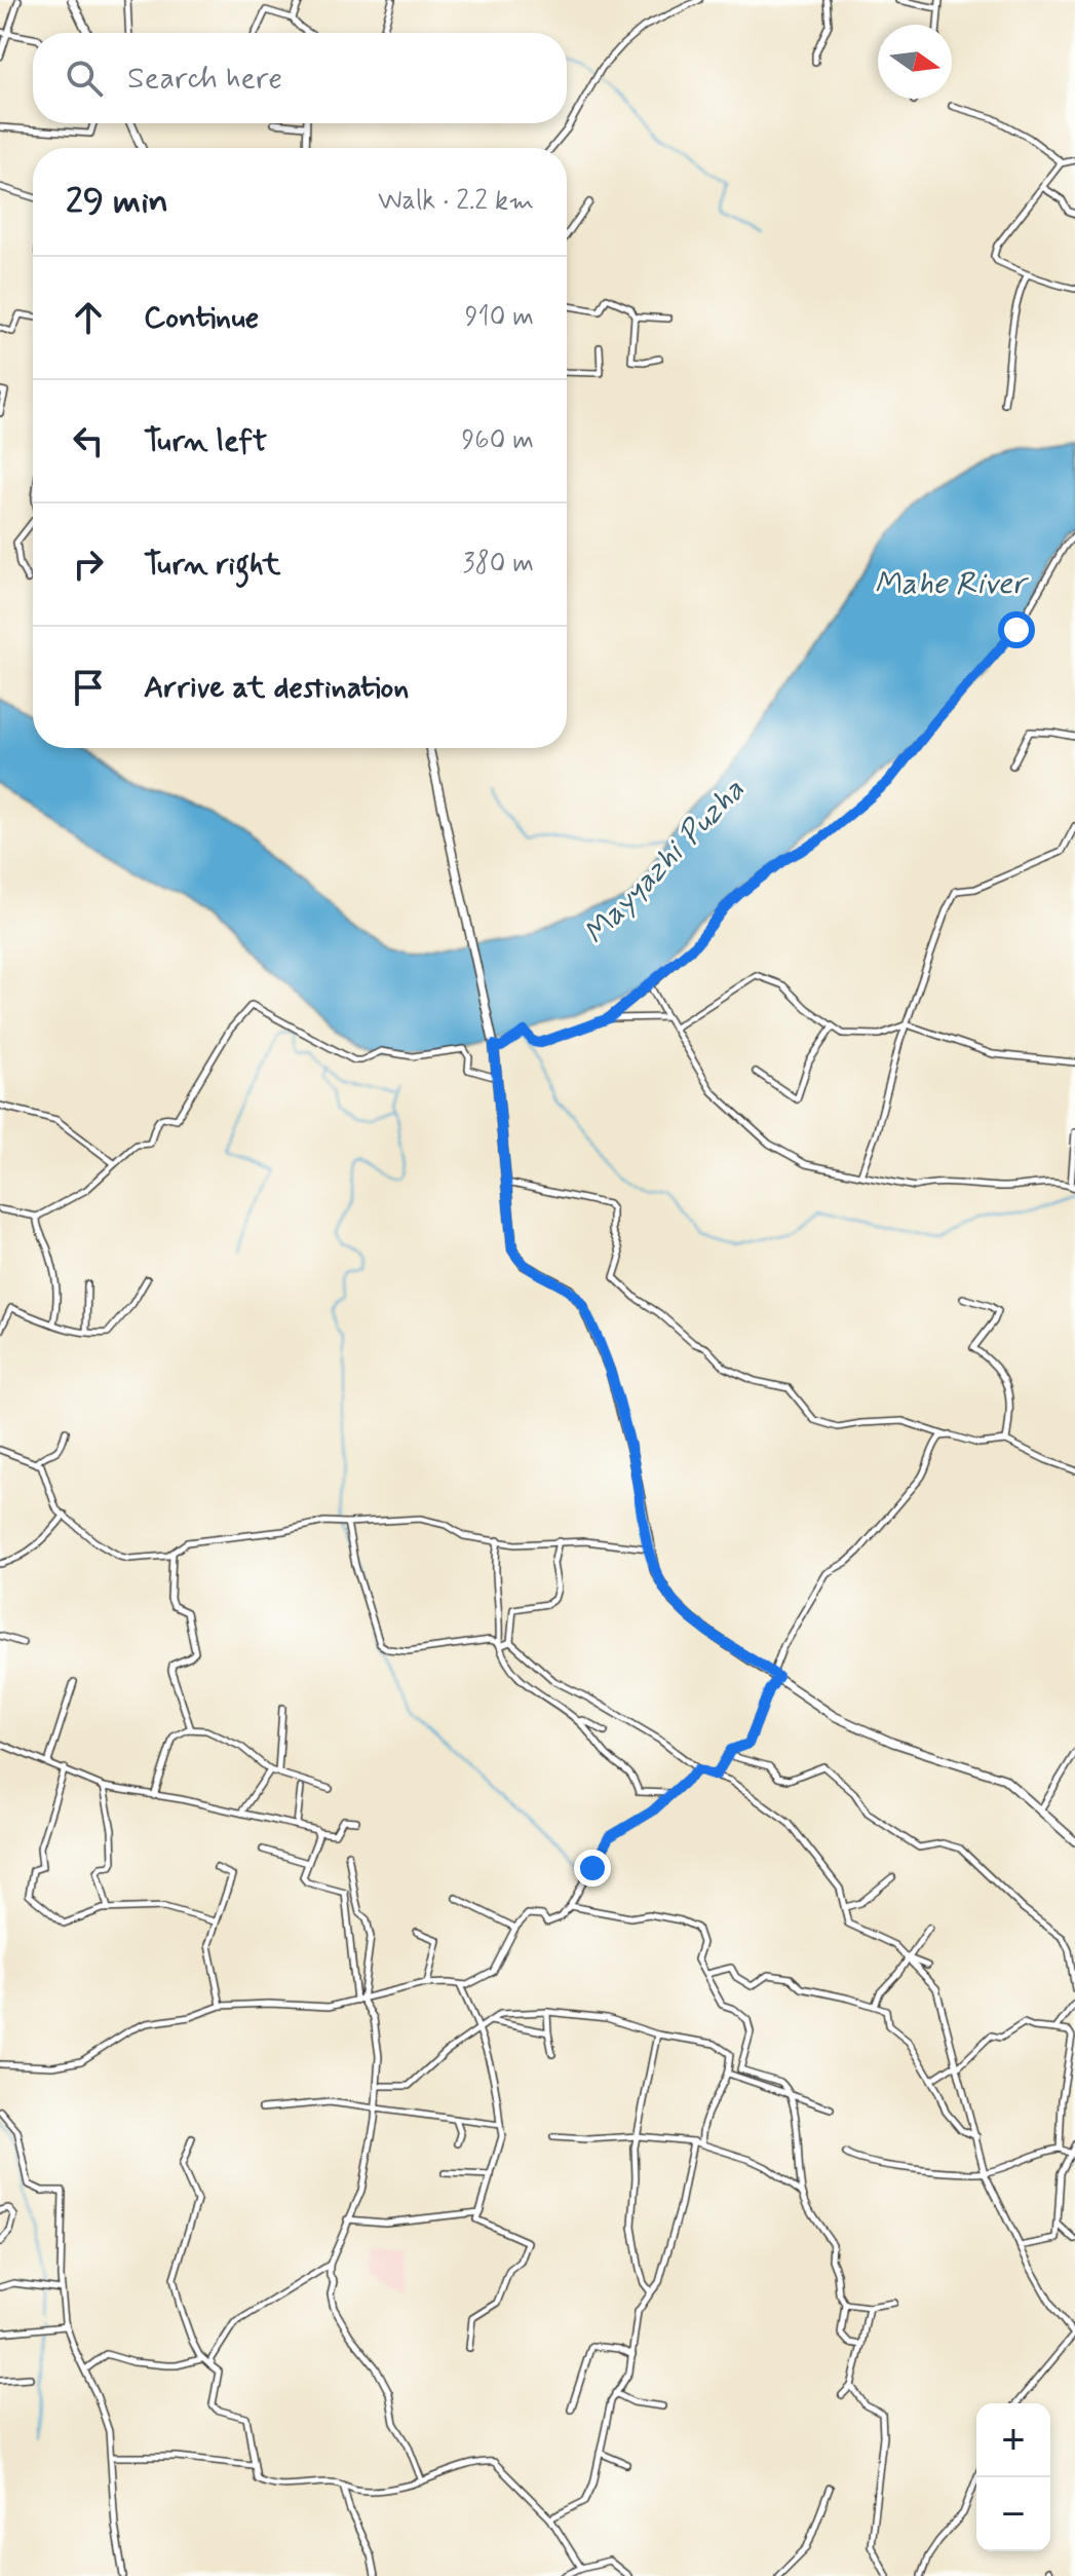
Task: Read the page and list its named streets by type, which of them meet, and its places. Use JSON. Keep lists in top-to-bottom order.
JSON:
{
  "water": ["Mahe River", "Mayyazhi Puzha"],
  "north": "right",
  "page": {
    "search": "Search here",
    "heading": ["29 min", "Walk · 2.2 km"],
    "list": [
      ["Continue", "910 m"],
      ["Turn left", "960 m"],
      ["Turn right", "380 m"],
      "Arrive at destination"
    ],
    "map_buttons": ["+", "−"]
  }
}
